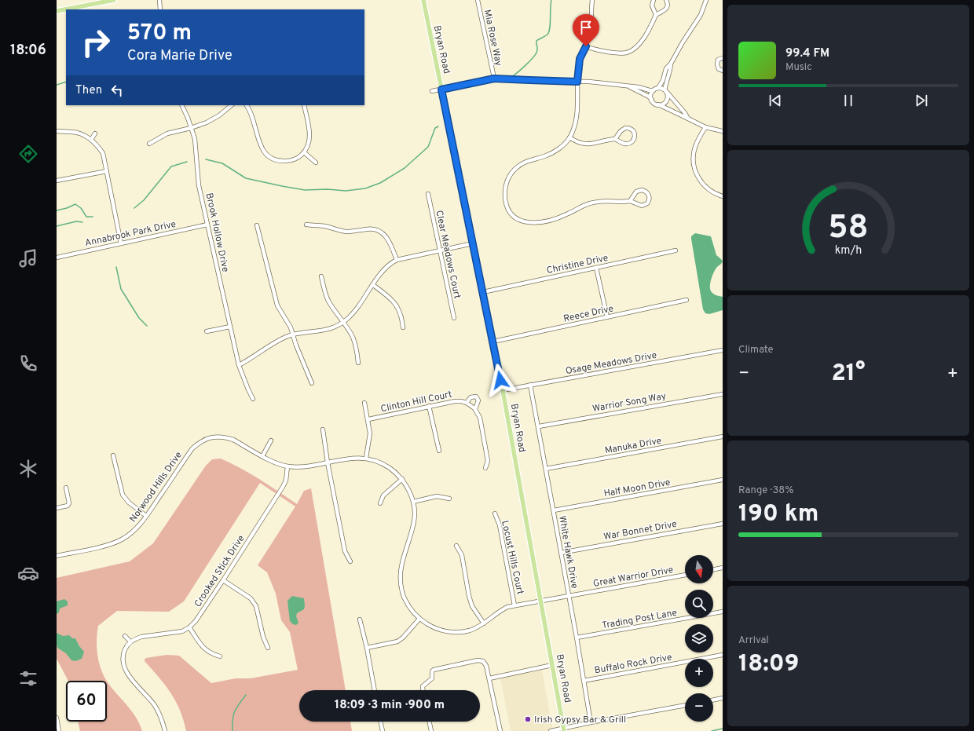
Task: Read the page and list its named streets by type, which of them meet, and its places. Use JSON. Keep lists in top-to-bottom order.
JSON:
{
  "streets": {
    "main road": ["Bryan Road"],
    "street": [
      "Mia Rose Way",
      "Brook Hollow Drive",
      "Annabrook Park Drive",
      "Clear Meadows Court",
      "Christine Drive",
      "Reece Drive",
      "Osage Meadows Drive",
      "Clinton Hill Court",
      "Warrior Song Way",
      "Manuka Drive",
      "Norwood Hills Drive",
      "Half Moon Drive",
      "War Bonnet Drive",
      "White Hawk Drive",
      "Locust Hills Court",
      "Crooked Stick Drive",
      "Great Warrior Drive",
      "Trading Post Lane",
      "Buffalo Rock Drive"
    ]
  },
  "crossings": [
    ["Bryan Road", "Christine Drive"],
    ["Bryan Road", "Reece Drive"],
    ["Bryan Road", "Osage Meadows Drive"],
    ["Bryan Road", "Norwood Hills Drive"],
    ["Bryan Road", "Great Warrior Drive"],
    ["Brook Hollow Drive", "Annabrook Park Drive"],
    ["Osage Meadows Drive", "White Hawk Drive"],
    ["Warrior Song Way", "White Hawk Drive"],
    ["Manuka Drive", "White Hawk Drive"],
    ["Norwood Hills Drive", "Locust Hills Court"],
    ["Norwood Hills Drive", "Crooked Stick Drive"],
    ["Norwood Hills Drive", "Great Warrior Drive"],
    ["Half Moon Drive", "White Hawk Drive"],
    ["War Bonnet Drive", "White Hawk Drive"],
    ["White Hawk Drive", "Great Warrior Drive"],
    ["White Hawk Drive", "Trading Post Lane"],
    ["White Hawk Drive", "Buffalo Rock Drive"]
  ],
  "places": ["Irish Gypsy Bar & Grill"],
  "north": "bottom",
  "page": {
    "tabs": "18:06",
    "turn": ["570 m", "Cora Marie Drive"],
    "song": ["99.4 FM", "Music"],
    "then": "Then",
    "tile": [
      "Climate",
      ["Range · 38%", "190 km"],
      ["Arrival", "18:09"]
    ],
    "heat": ["−", "21°", "+"],
    "map_buttons": ["+", "−"],
    "limit": "60",
    "trip": "18:09 · 3 min · 900 m",
    "gauge": ["58", "km/h"]
  }
}
